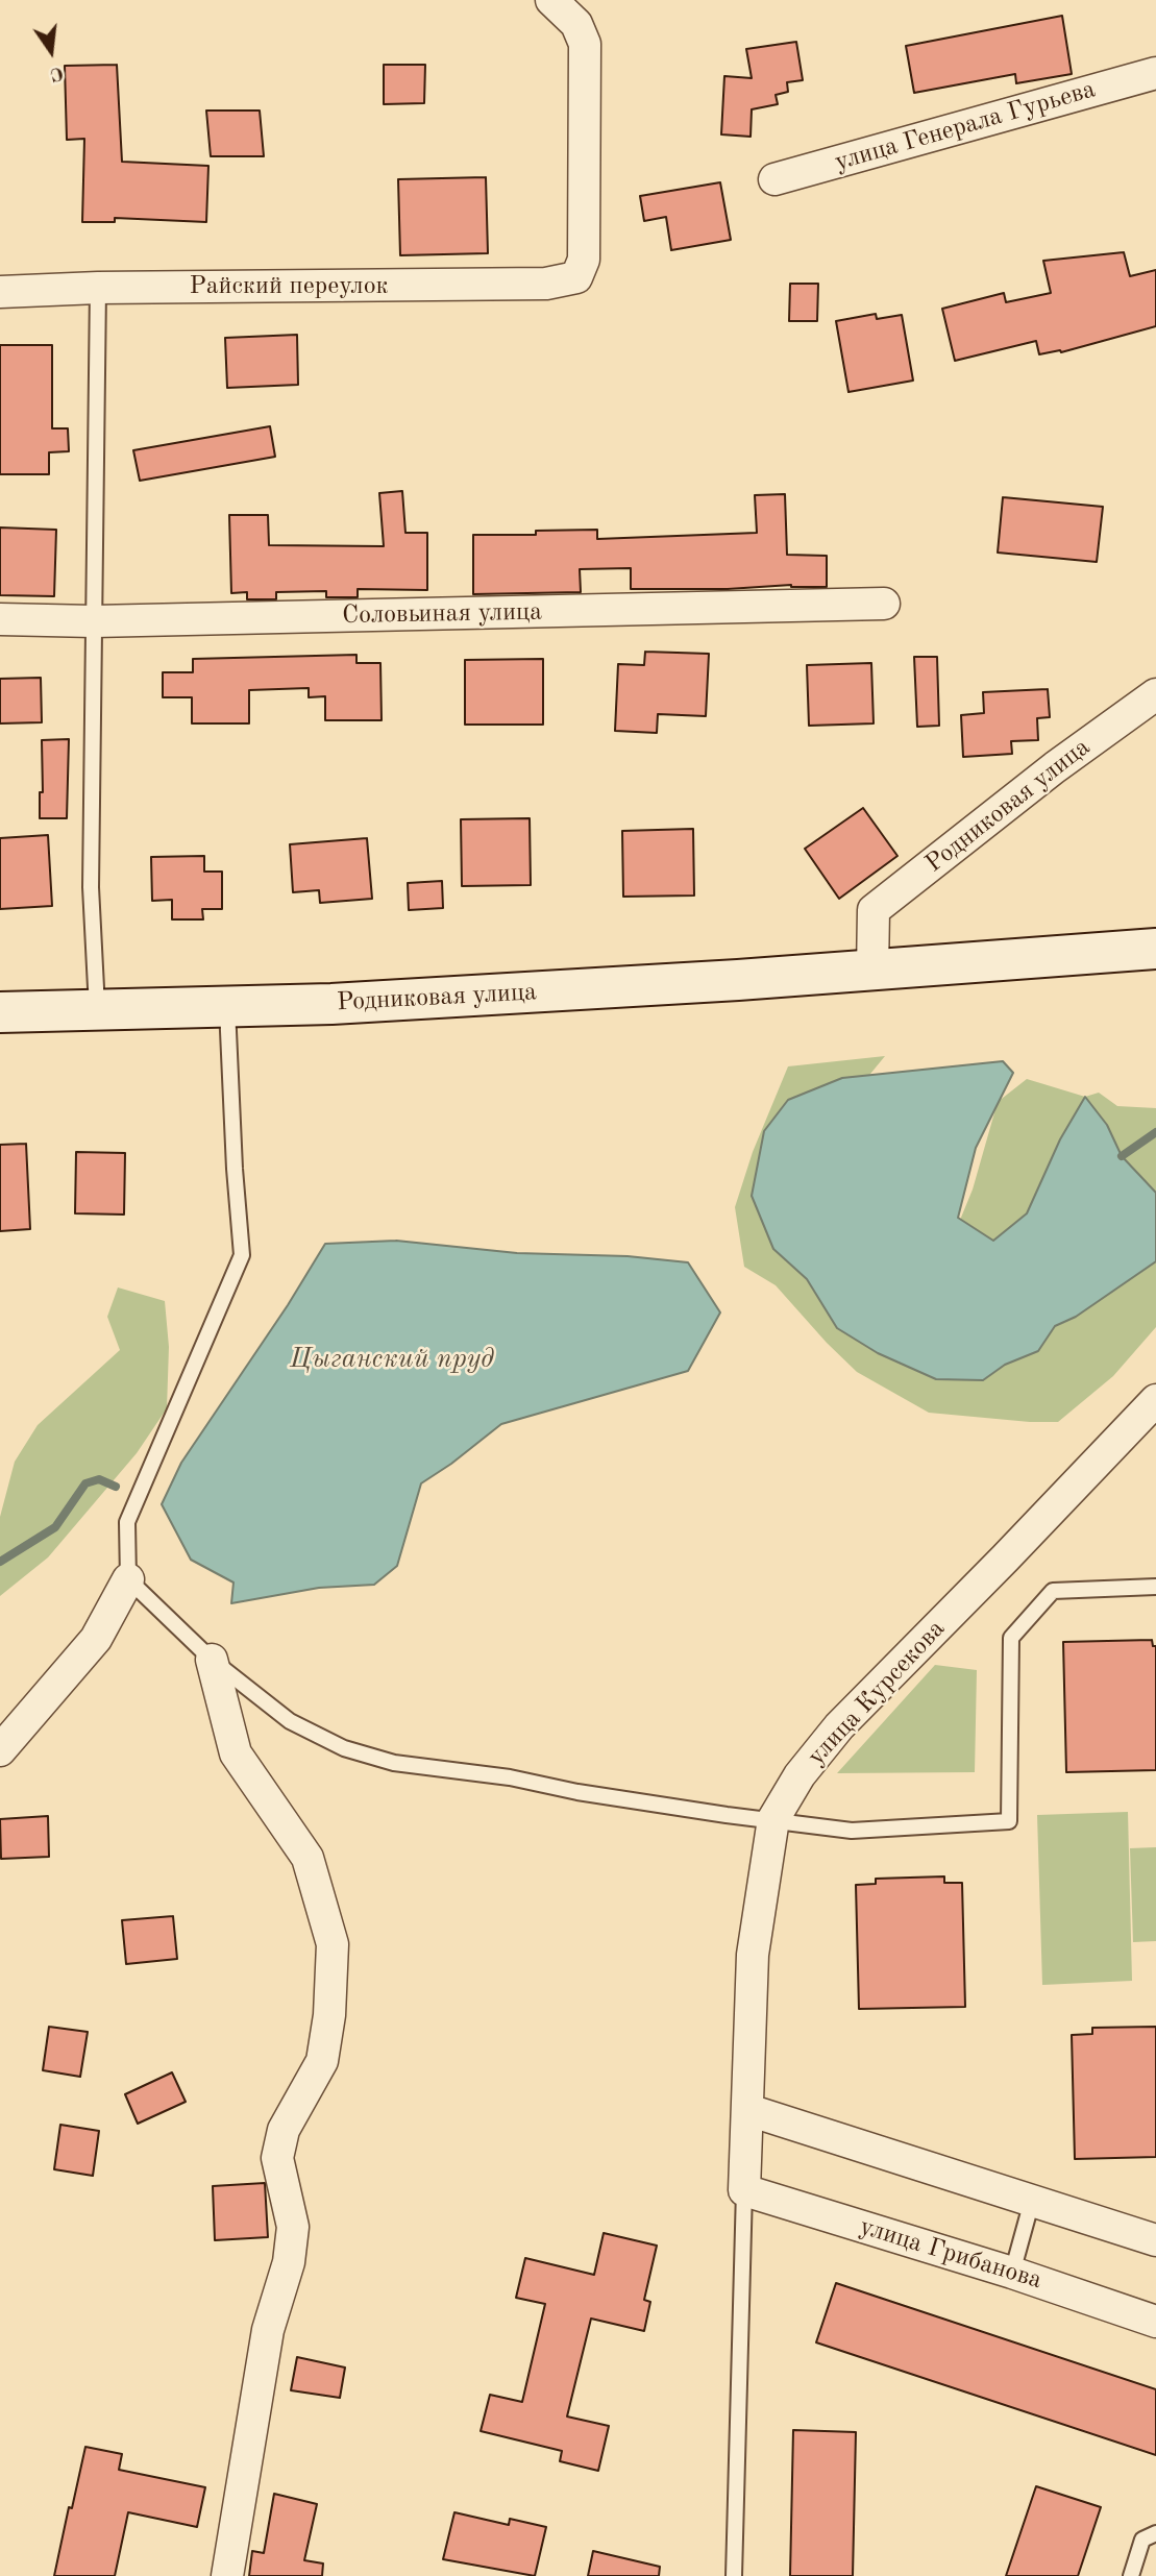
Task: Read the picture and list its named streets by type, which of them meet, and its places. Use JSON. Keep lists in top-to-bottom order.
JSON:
{
  "streets": {
    "main road": ["Родниковая улица"],
    "street": [
      "улица Генерала Гурьева",
      "Райский переулок",
      "Соловьиная улица",
      "улица Курсекова",
      "улица Грибанова"
    ]
  },
  "crossings": [
    ["улица Курсекова", "улица Грибанова"]
  ],
  "water": ["Цыганский пруд"],
  "north": "bottom"
}
